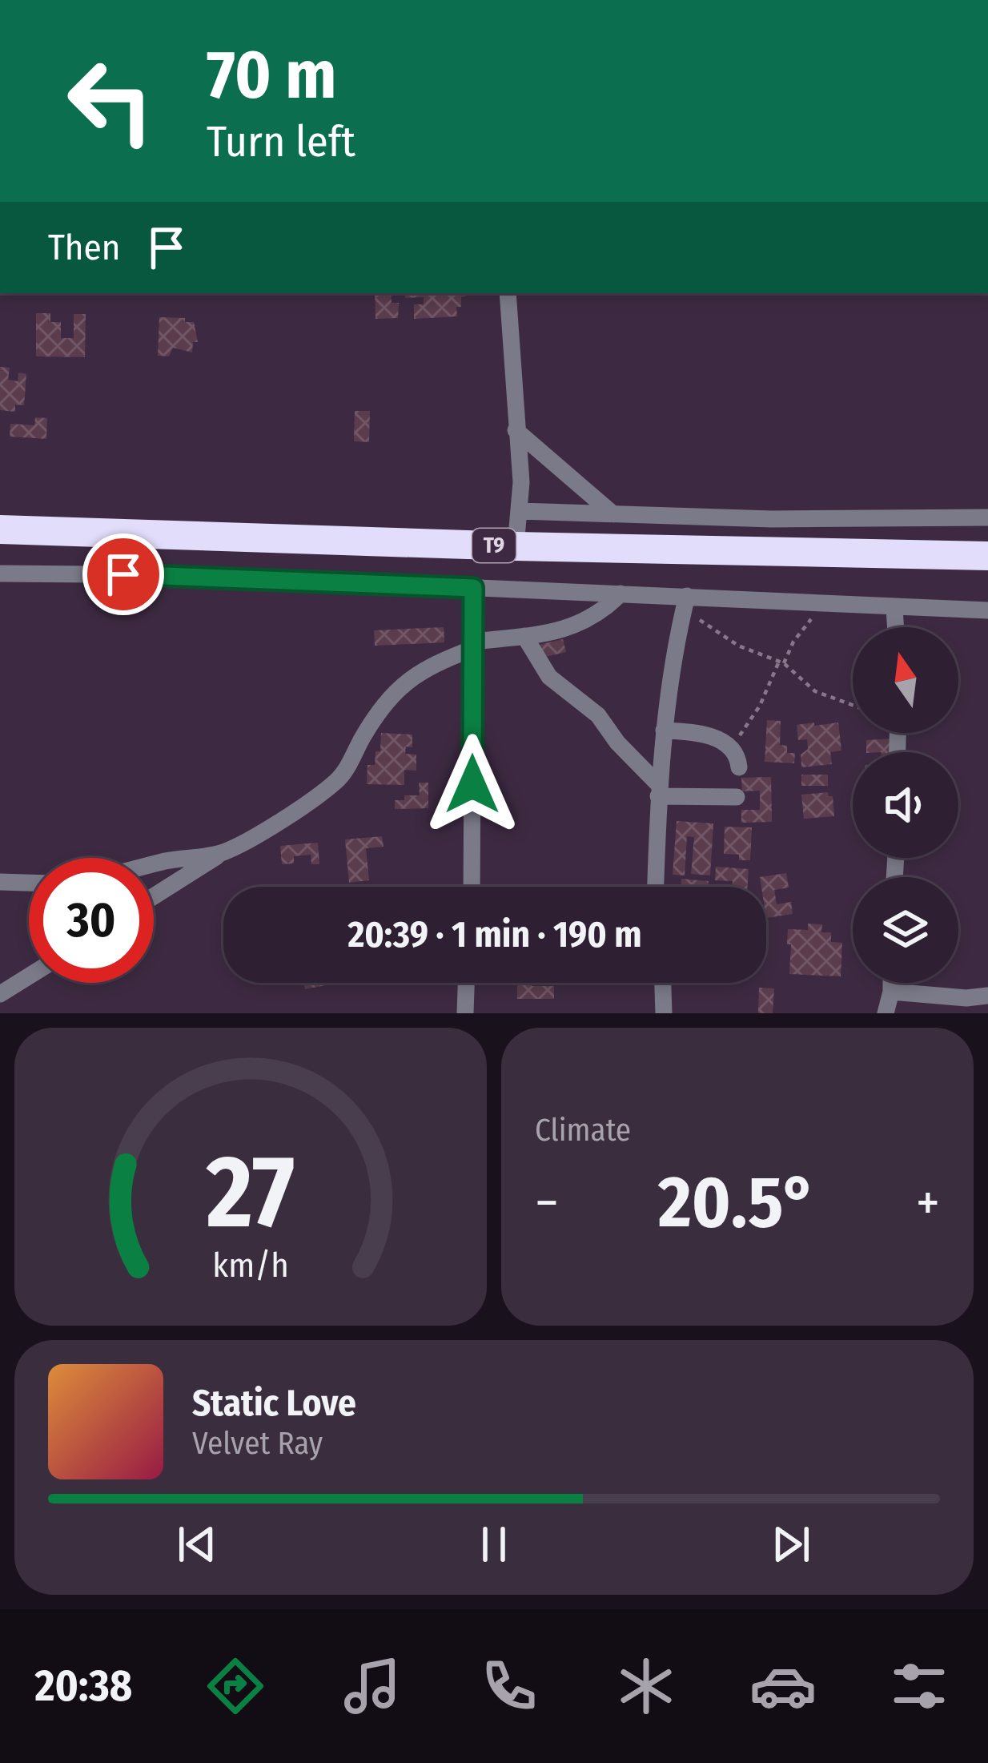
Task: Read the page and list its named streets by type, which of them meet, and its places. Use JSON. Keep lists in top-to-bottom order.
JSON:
{
  "streets": {
    "highway": ["T9"]
  },
  "north": "top",
  "page": {
    "turn": ["70 m", "Turn left"],
    "then": "Then",
    "limit": "30",
    "trip": "20:39 · 1 min · 190 m",
    "tile": "Climate",
    "heat": ["−", "20.5°", "+"],
    "song": ["Static Love", "Velvet Ray"],
    "tabs": "20:38",
    "gauge": ["27", "km/h"]
  }
}
